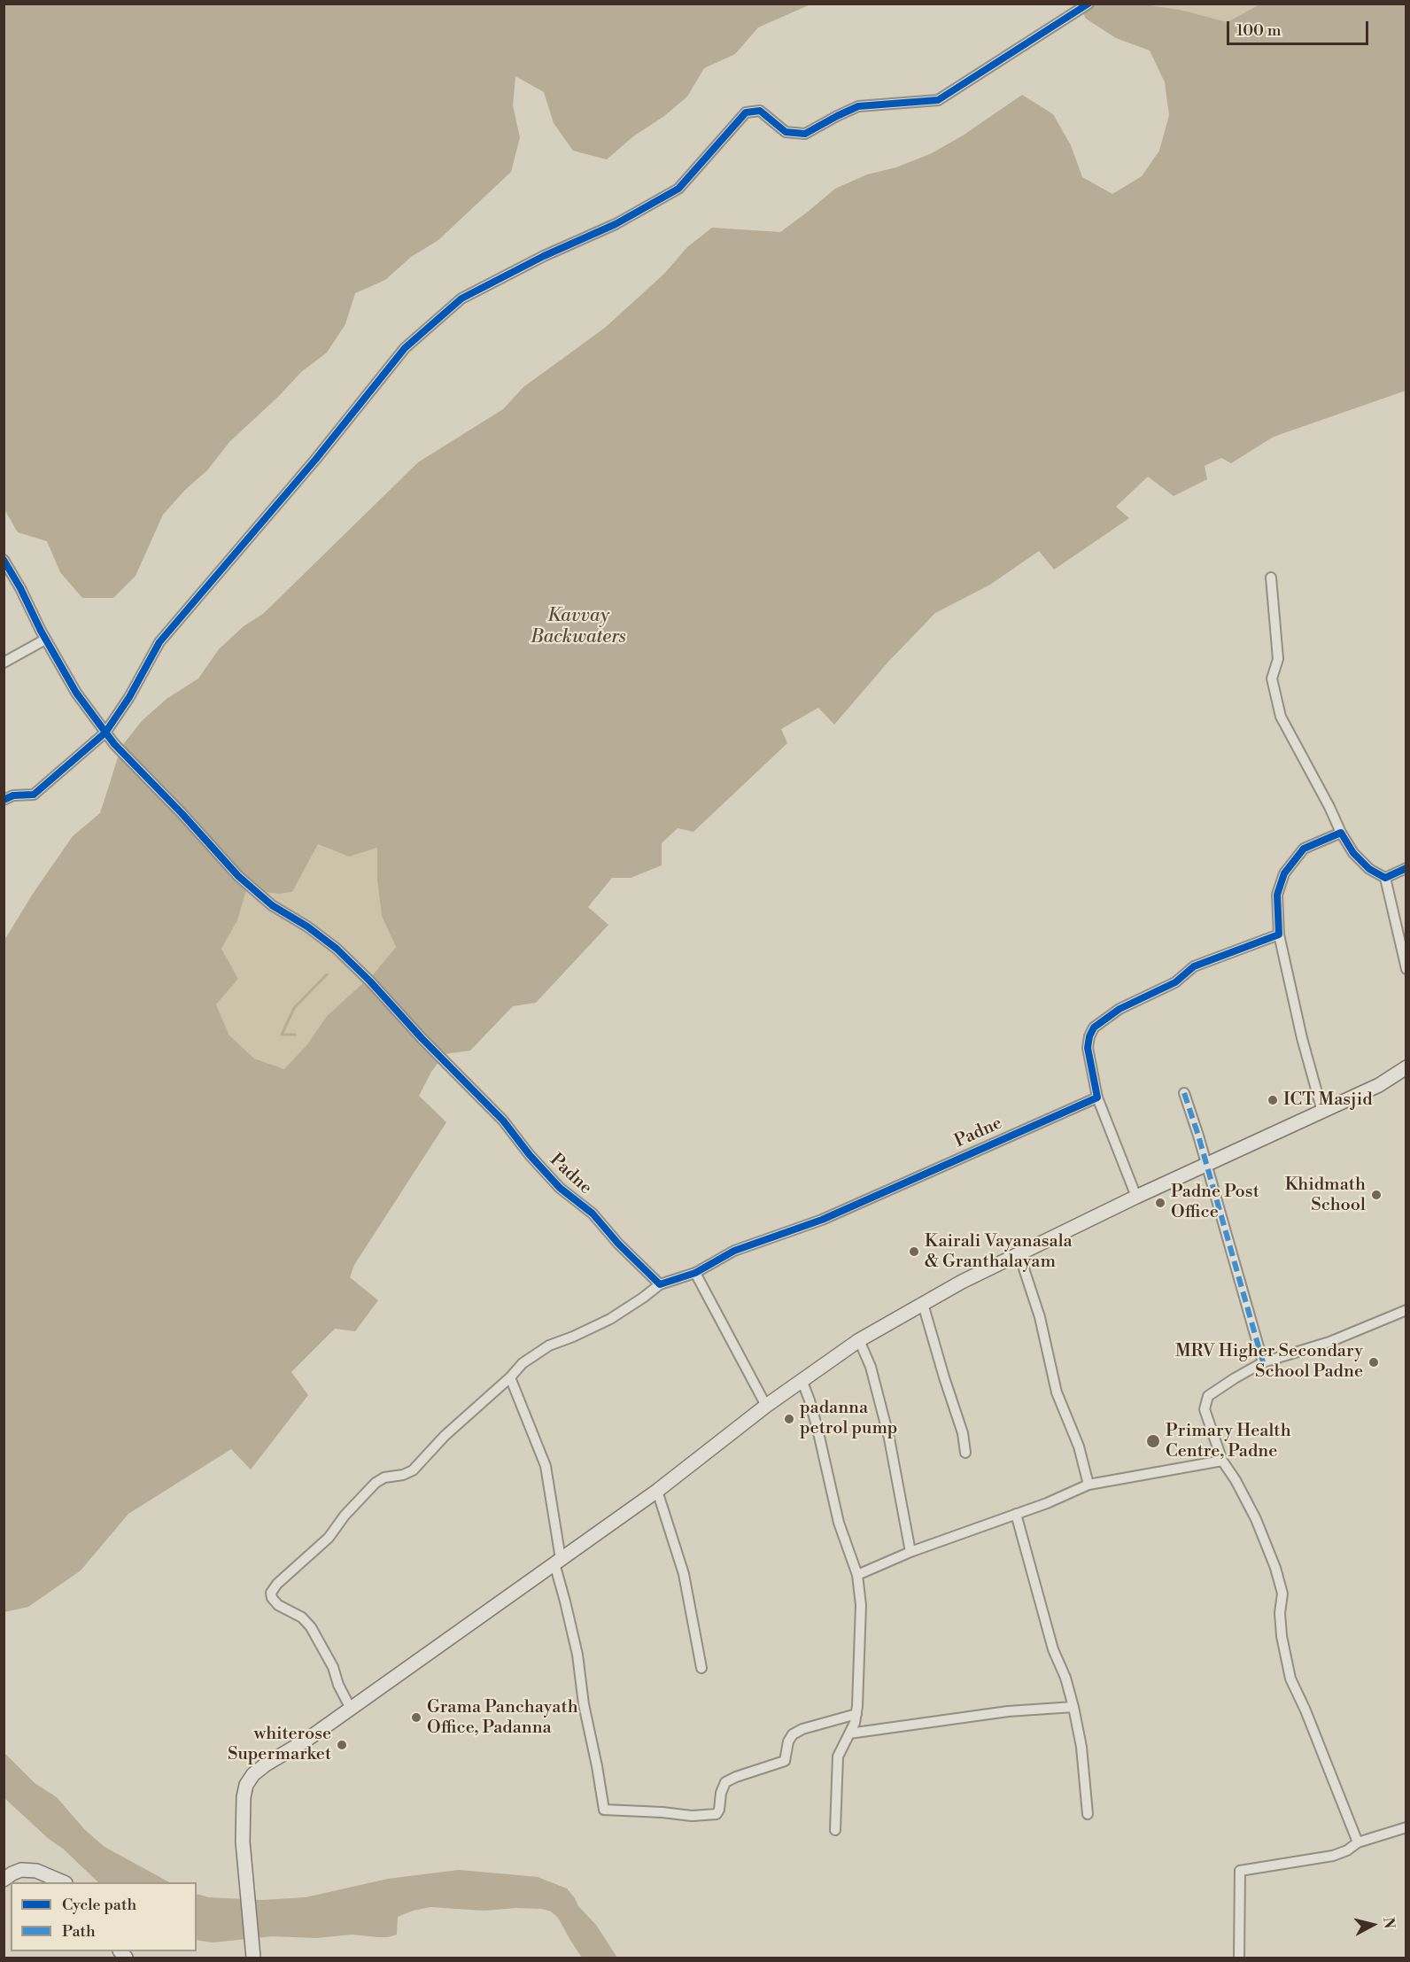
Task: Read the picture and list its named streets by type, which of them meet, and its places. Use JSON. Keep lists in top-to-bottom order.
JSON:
{
  "streets": {
    "street": ["Padne"]
  },
  "water": ["Kavvay Backwaters"],
  "places": [
    "ICT Masjid",
    "Khidmath School",
    "Padne Post Office",
    "Kairali Vayanasala & Granthalayam",
    "MRV Higher Secondary School Padne",
    "padanna petrol pump",
    "Primary Health Centre, Padne",
    "Grama Panchayath Office, Padanna",
    "whiterose Supermarket"
  ],
  "legend": ["Cycle path", "Path"],
  "scale_bar": "100 m",
  "north": "right"
}
